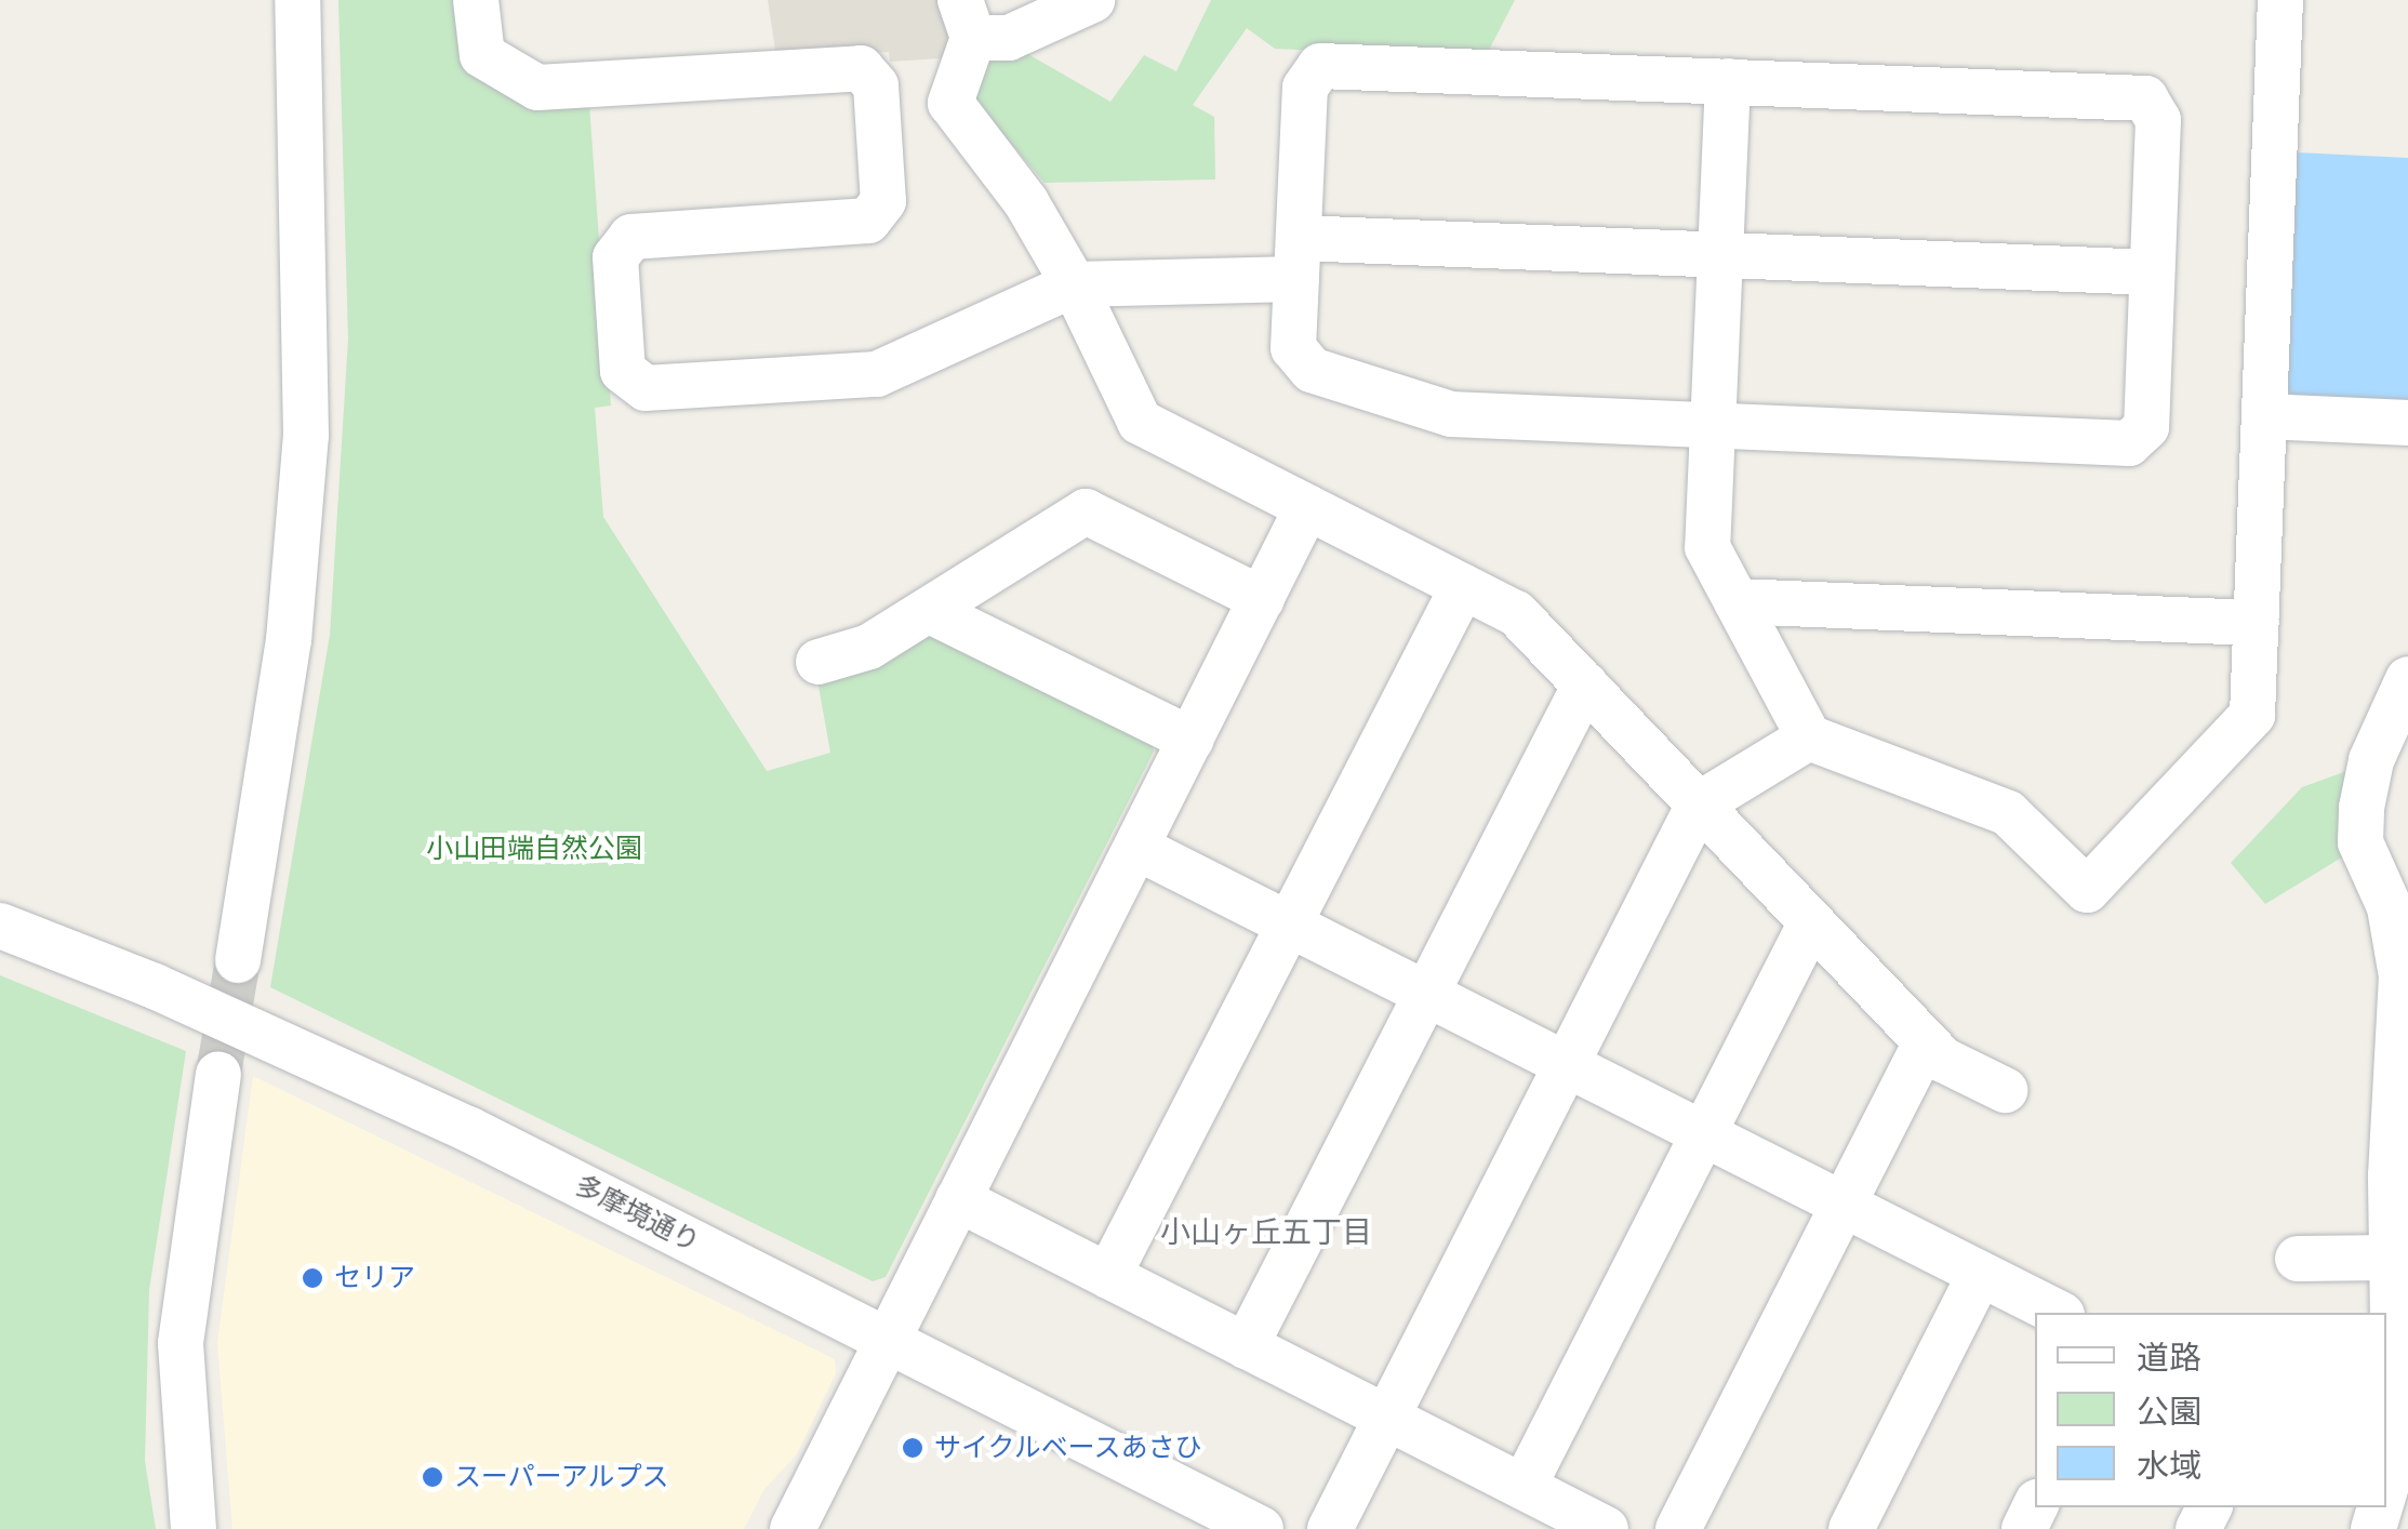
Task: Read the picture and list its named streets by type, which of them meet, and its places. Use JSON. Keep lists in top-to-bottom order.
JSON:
{
  "streets": {
    "street": ["多摩境通り"]
  },
  "districts": ["小山ヶ丘五丁目"],
  "parks": ["小山田端自然公園"],
  "places": ["セリア", "サイクルベースあさひ", "スーパーアルプス"],
  "legend": ["道路", "公園", "水域"]
}
